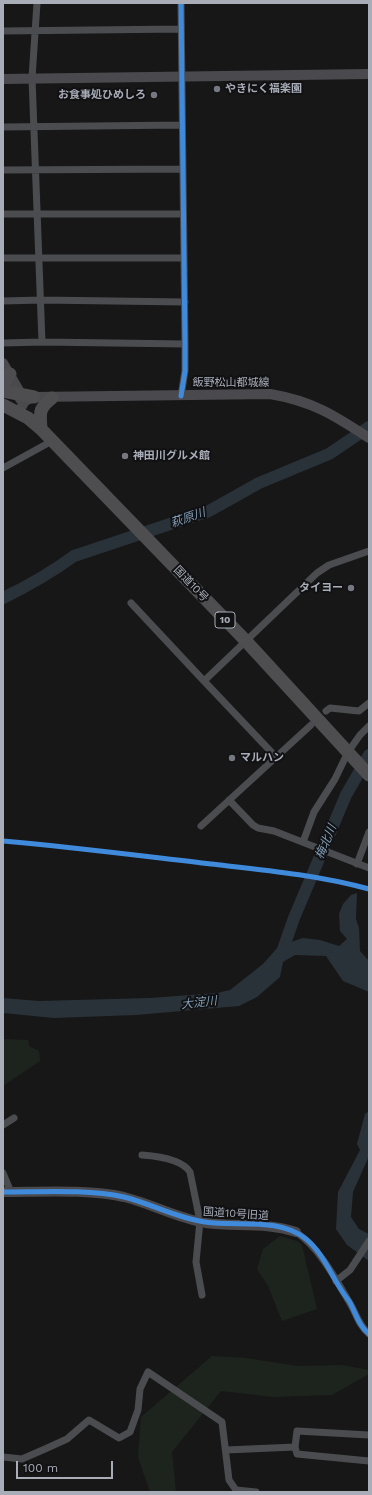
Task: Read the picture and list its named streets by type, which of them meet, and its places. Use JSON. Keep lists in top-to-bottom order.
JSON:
{
  "streets": {
    "highway": ["国道10号", "10"],
    "street": ["飯野松山都城線", "国道10号旧道"]
  },
  "water": ["萩原川", "梅北川", "大淀川"],
  "places": [
    "やきにく福楽園",
    "お食事処ひめしろ",
    "神田川グルメ館",
    "タイヨー",
    "マルハン"
  ],
  "scale_bar": "100 m"
}
